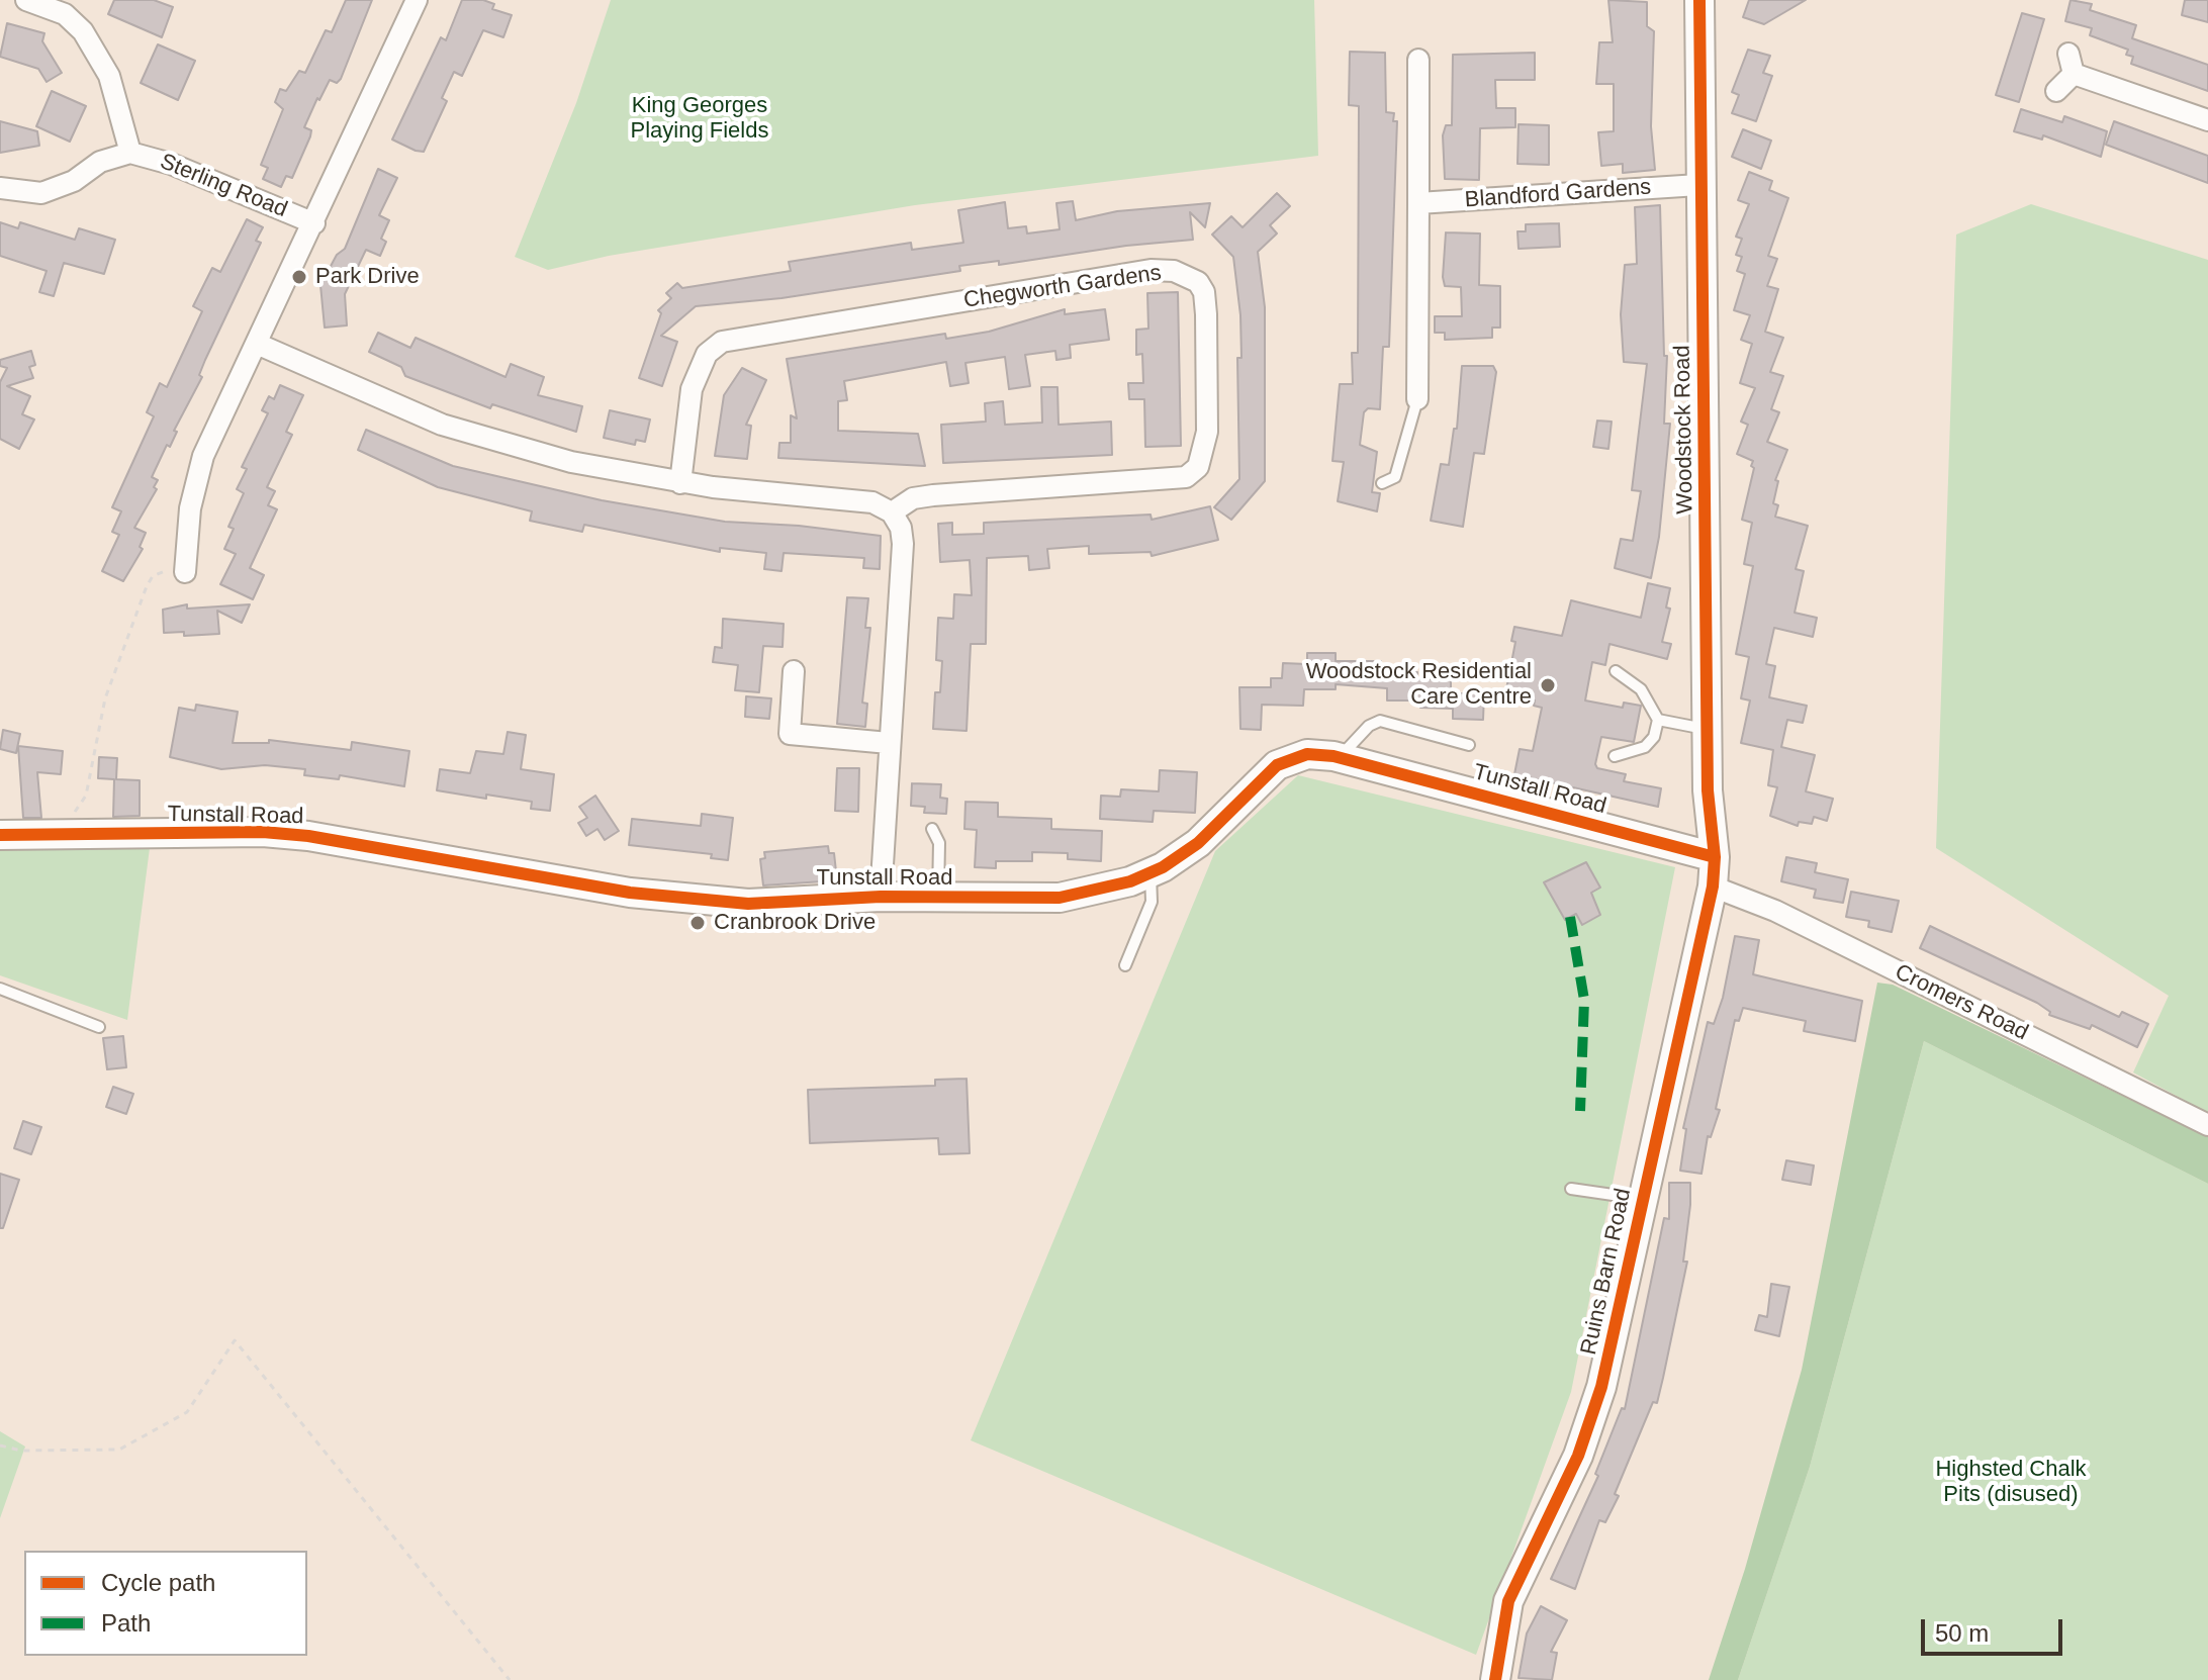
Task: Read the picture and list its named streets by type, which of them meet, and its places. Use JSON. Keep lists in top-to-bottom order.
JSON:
{
  "streets": {
    "street": [
      "Sterling Road",
      "Blandford Gardens",
      "Chegworth Gardens",
      "Woodstock Road",
      "Tunstall Road",
      "Cromers Road",
      "Ruins Barn Road"
    ]
  },
  "crossings": [
    ["Blandford Gardens", "Woodstock Road"],
    ["Woodstock Road", "Tunstall Road"],
    ["Woodstock Road", "Ruins Barn Road"],
    ["Tunstall Road", "Ruins Barn Road"],
    ["Cromers Road", "Ruins Barn Road"]
  ],
  "parks": ["King Georges Playing Fields", "Highsted Chalk Pits (disused)"],
  "places": ["Park Drive", "Woodstock Residential Care Centre", "Cranbrook Drive"],
  "legend": ["Cycle path", "Path"],
  "scale_bar": "50 m"
}
